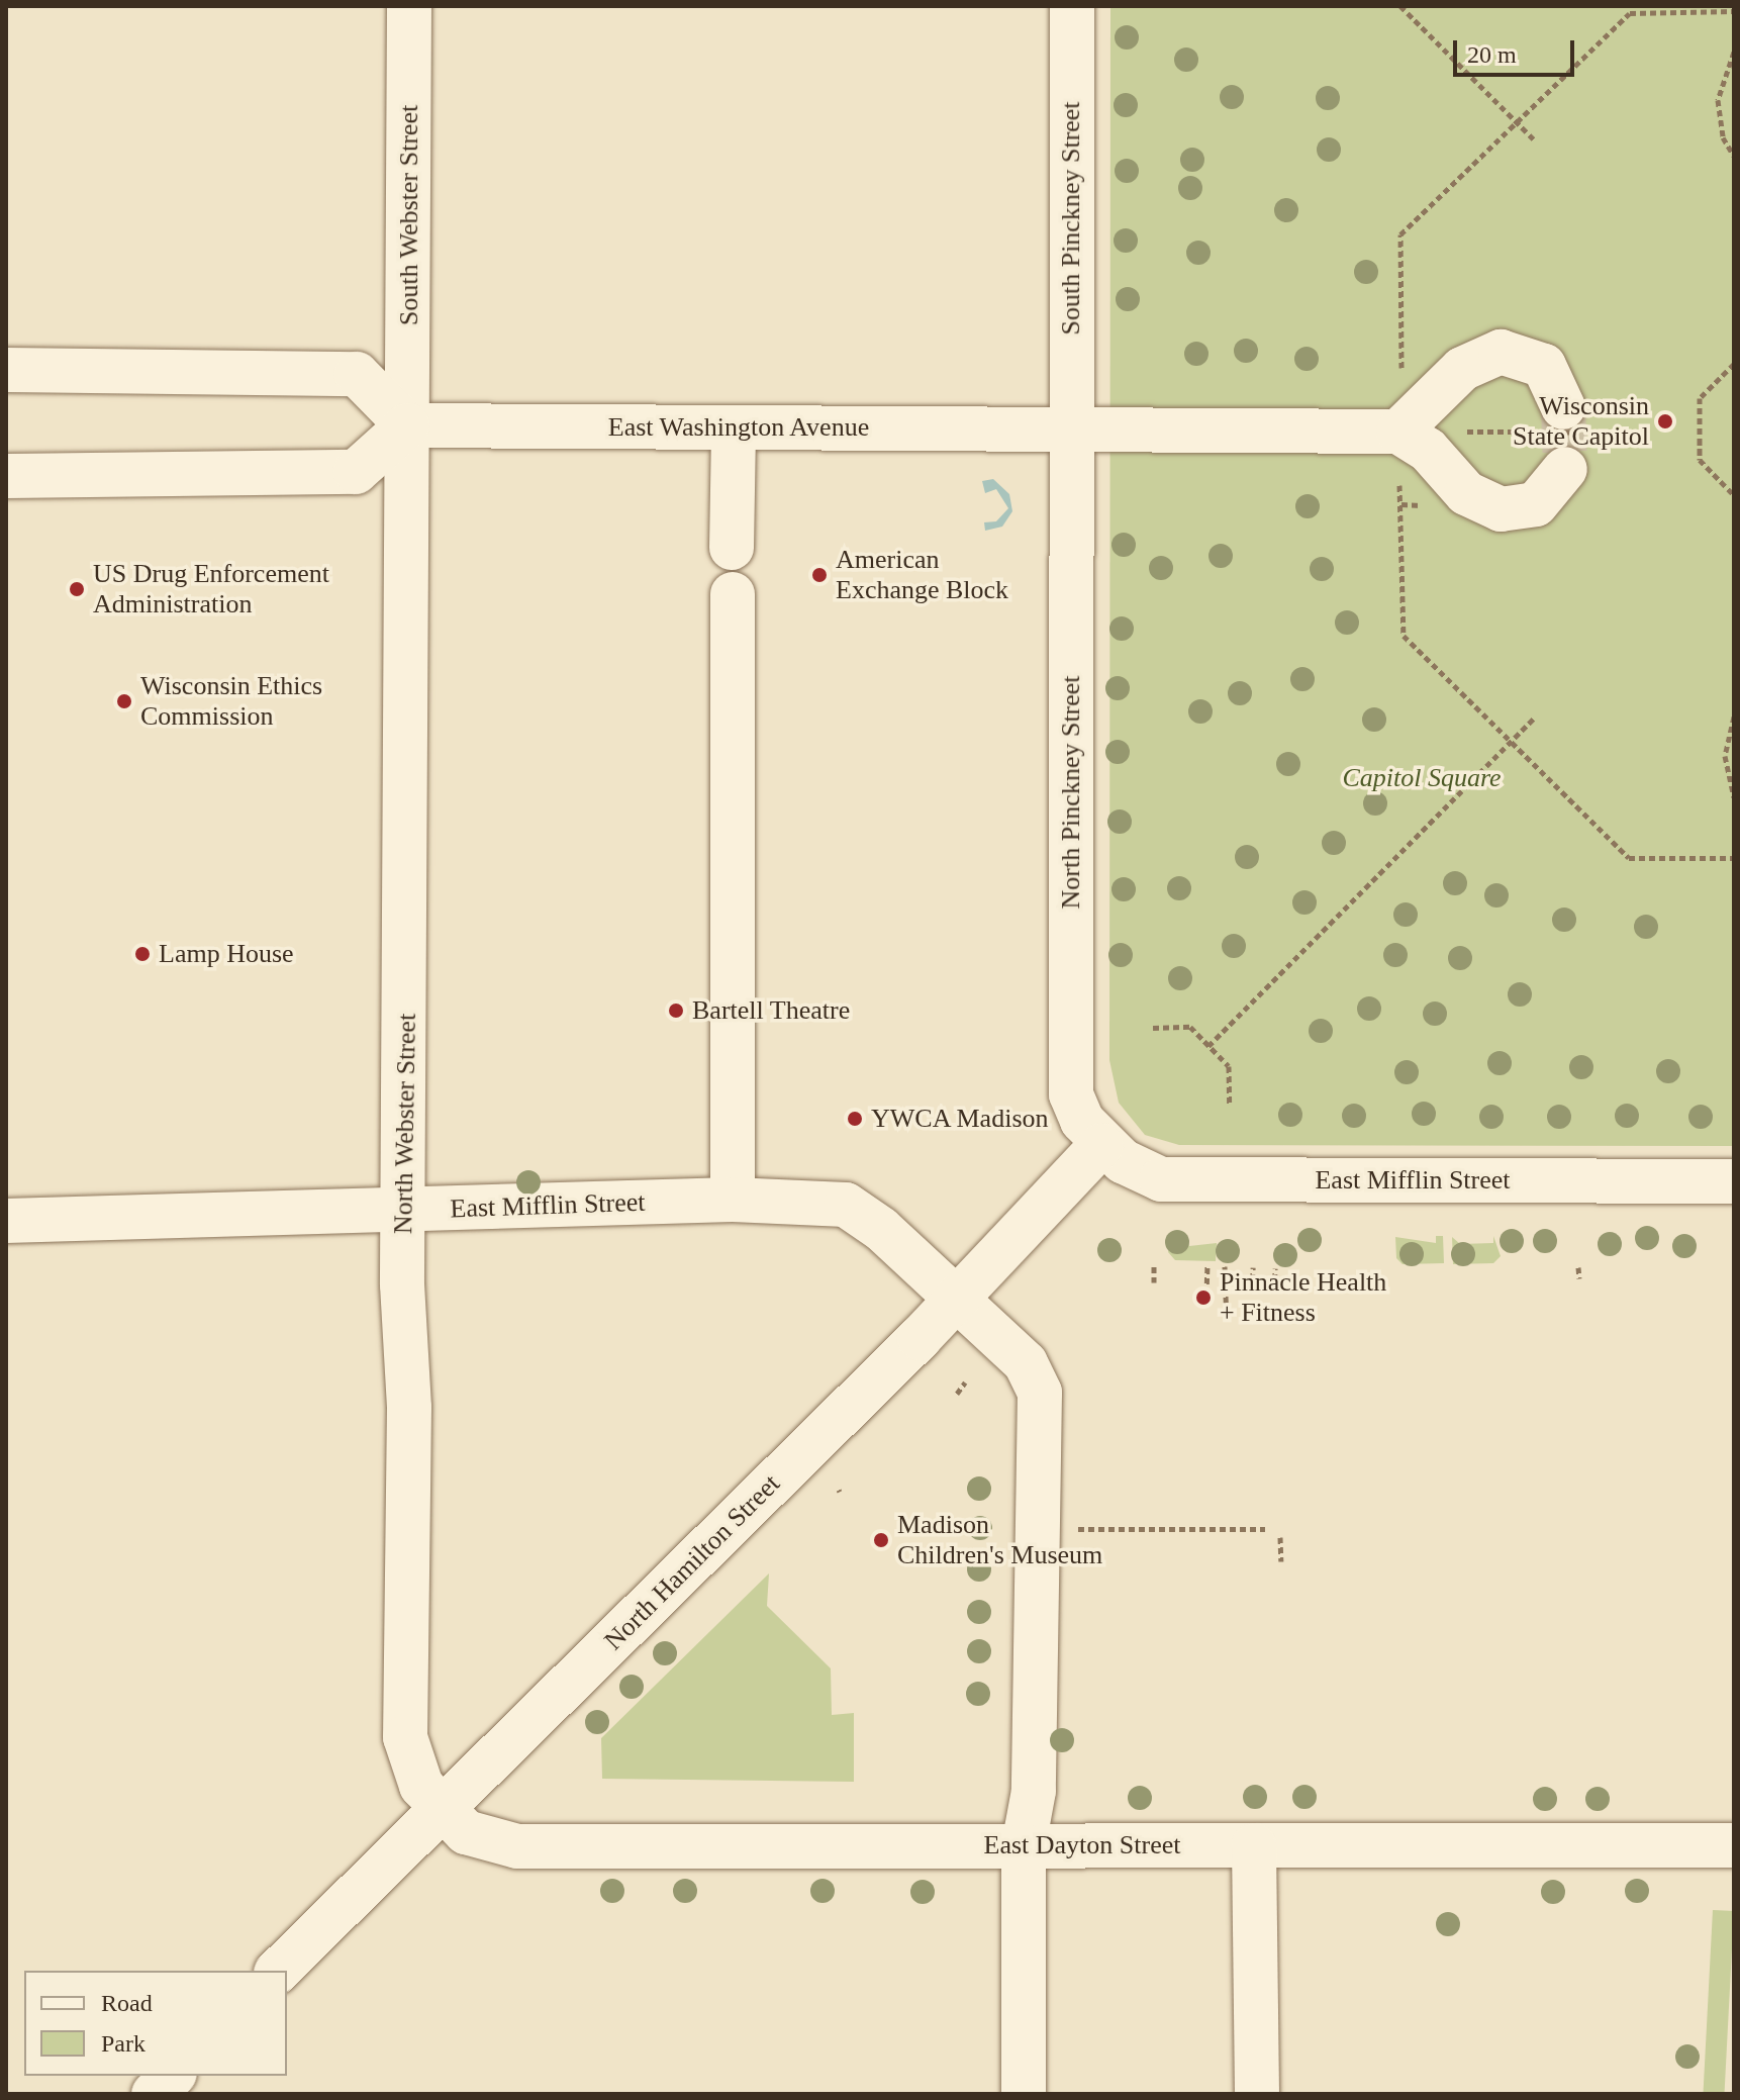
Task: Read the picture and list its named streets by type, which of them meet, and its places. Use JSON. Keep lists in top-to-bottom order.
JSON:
{
  "streets": {
    "street": [
      "South Webster Street",
      "South Pinckney Street",
      "East Washington Avenue",
      "North Pinckney Street",
      "North Webster Street",
      "East Mifflin Street",
      "North Hamilton Street",
      "East Dayton Street"
    ]
  },
  "crossings": [
    ["South Webster Street", "East Washington Avenue"],
    ["South Webster Street", "North Webster Street"],
    ["South Pinckney Street", "East Washington Avenue"],
    ["South Pinckney Street", "North Pinckney Street"],
    ["East Washington Avenue", "North Pinckney Street"],
    ["East Washington Avenue", "North Webster Street"],
    ["North Pinckney Street", "East Mifflin Street"],
    ["North Pinckney Street", "North Hamilton Street"],
    ["North Webster Street", "East Mifflin Street"],
    ["North Webster Street", "North Hamilton Street"],
    ["North Webster Street", "East Dayton Street"],
    ["East Mifflin Street", "North Hamilton Street"],
    ["North Hamilton Street", "East Dayton Street"]
  ],
  "parks": ["Capitol Square"],
  "places": [
    "Wisconsin State Capitol",
    "American Exchange Block",
    "US Drug Enforcement Administration",
    "Wisconsin Ethics Commission",
    "Lamp House",
    "Bartell Theatre",
    "YWCA Madison",
    "Pinnacle Health + Fitness",
    "Madison Children's Museum"
  ],
  "legend": ["Road", "Park"],
  "scale_bar": "20 m"
}
